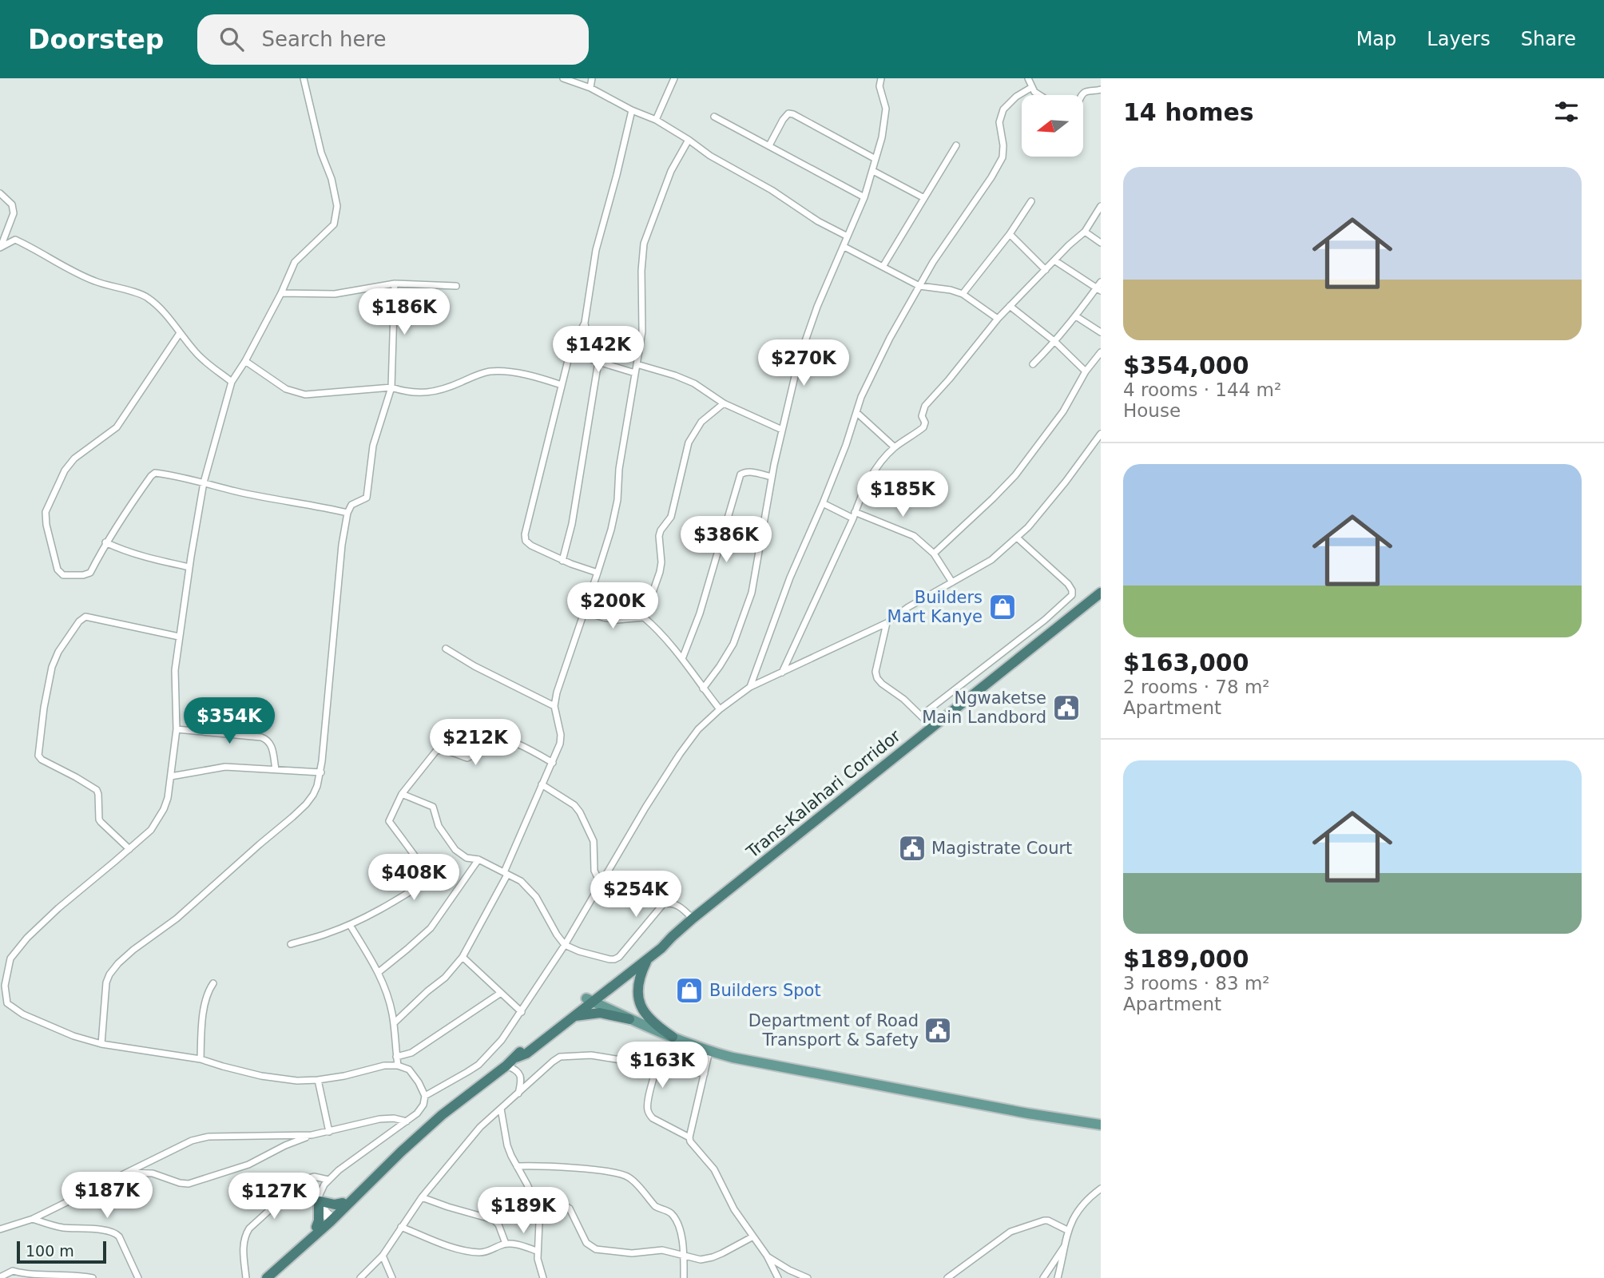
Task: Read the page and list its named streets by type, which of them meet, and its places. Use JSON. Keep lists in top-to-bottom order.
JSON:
{
  "streets": {
    "highway": ["Trans-Kalahari Corridor"]
  },
  "places": {
    "shop": ["Builders Mart Kanye", "Builders Spot"],
    "public building": ["Ngwaketse Main Landbord", "Magistrate Court", "Department of Road Transport & Safety"]
  },
  "scale_bar": "100 m",
  "north": "left",
  "page": {
    "header": "Doorstep",
    "search": "Search here",
    "nav": ["Map", "Layers", "Share"],
    "heading": "14 homes",
    "list": [
      {
        "name": "$354,000",
        "note": "4 rooms · 144 m² · House"
      },
      {
        "name": "$163,000",
        "note": "2 rooms · 78 m² · Apartment"
      },
      {
        "name": "$189,000",
        "note": "3 rooms · 83 m² · Apartment"
      }
    ],
    "price": [
      "$186K",
      "$142K",
      "$270K",
      "$185K",
      "$386K",
      "$200K",
      "$354K",
      "$212K",
      "$408K",
      "$254K",
      "$163K",
      "$187K",
      "$127K",
      "$189K"
    ],
    "scale": "100 m"
  }
}
